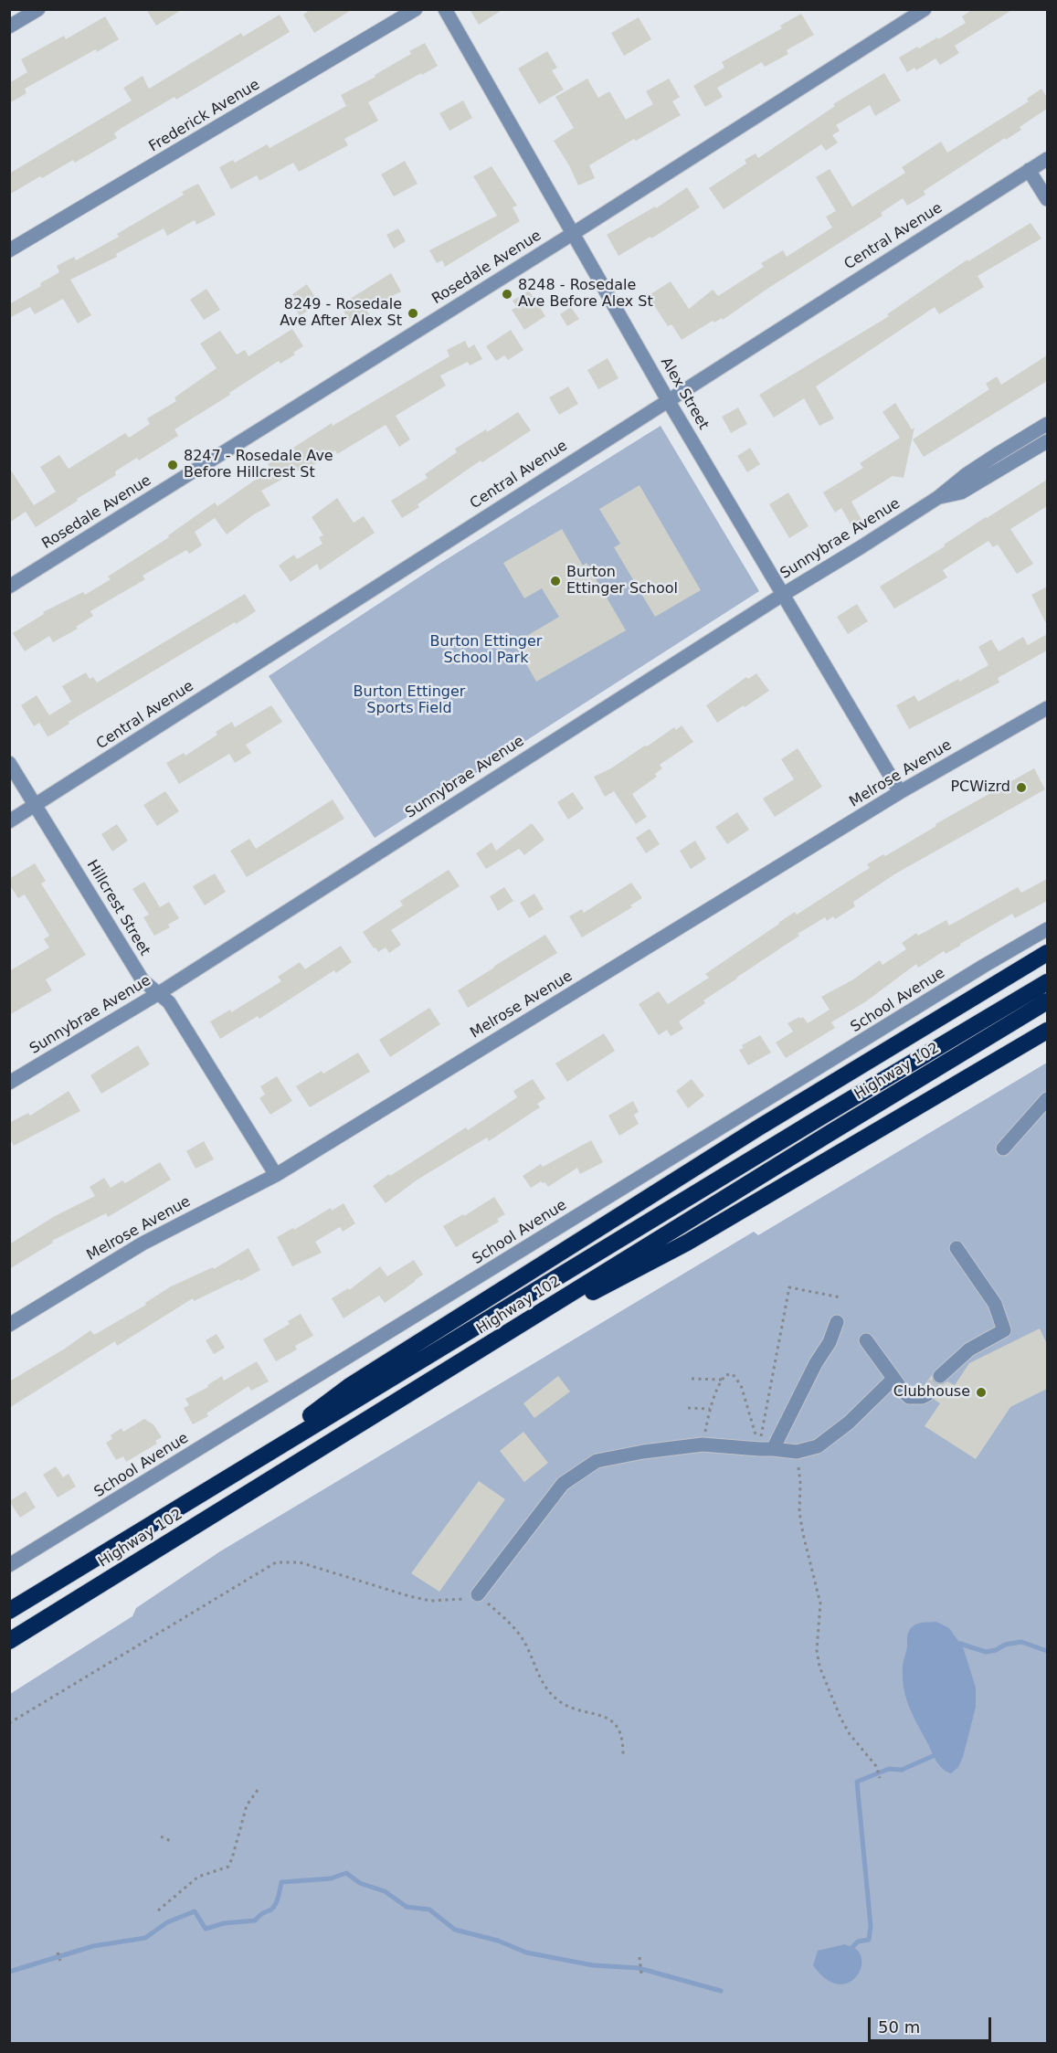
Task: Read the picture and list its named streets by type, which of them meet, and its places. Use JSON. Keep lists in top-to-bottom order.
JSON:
{
  "streets": {
    "highway": ["Highway 102"],
    "street": [
      "Frederick Avenue",
      "Central Avenue",
      "Rosedale Avenue",
      "Alex Street",
      "Sunnybrae Avenue",
      "Melrose Avenue",
      "Hillcrest Street",
      "School Avenue"
    ]
  },
  "crossings": [
    ["Central Avenue", "Alex Street"],
    ["Central Avenue", "Hillcrest Street"],
    ["Rosedale Avenue", "Alex Street"],
    ["Alex Street", "Sunnybrae Avenue"],
    ["Alex Street", "Melrose Avenue"],
    ["Sunnybrae Avenue", "Hillcrest Street"],
    ["Melrose Avenue", "Hillcrest Street"]
  ],
  "parks": ["Burton Ettinger School Park", "Burton Ettinger Sports Field"],
  "places": [
    "8248 - Rosedale Ave Before Alex St",
    "8249 - Rosedale Ave After Alex St",
    "8247 - Rosedale Ave Before Hillcrest St",
    "Burton Ettinger School",
    "PCWizrd",
    "Clubhouse"
  ],
  "scale_bar": "50 m"
}
